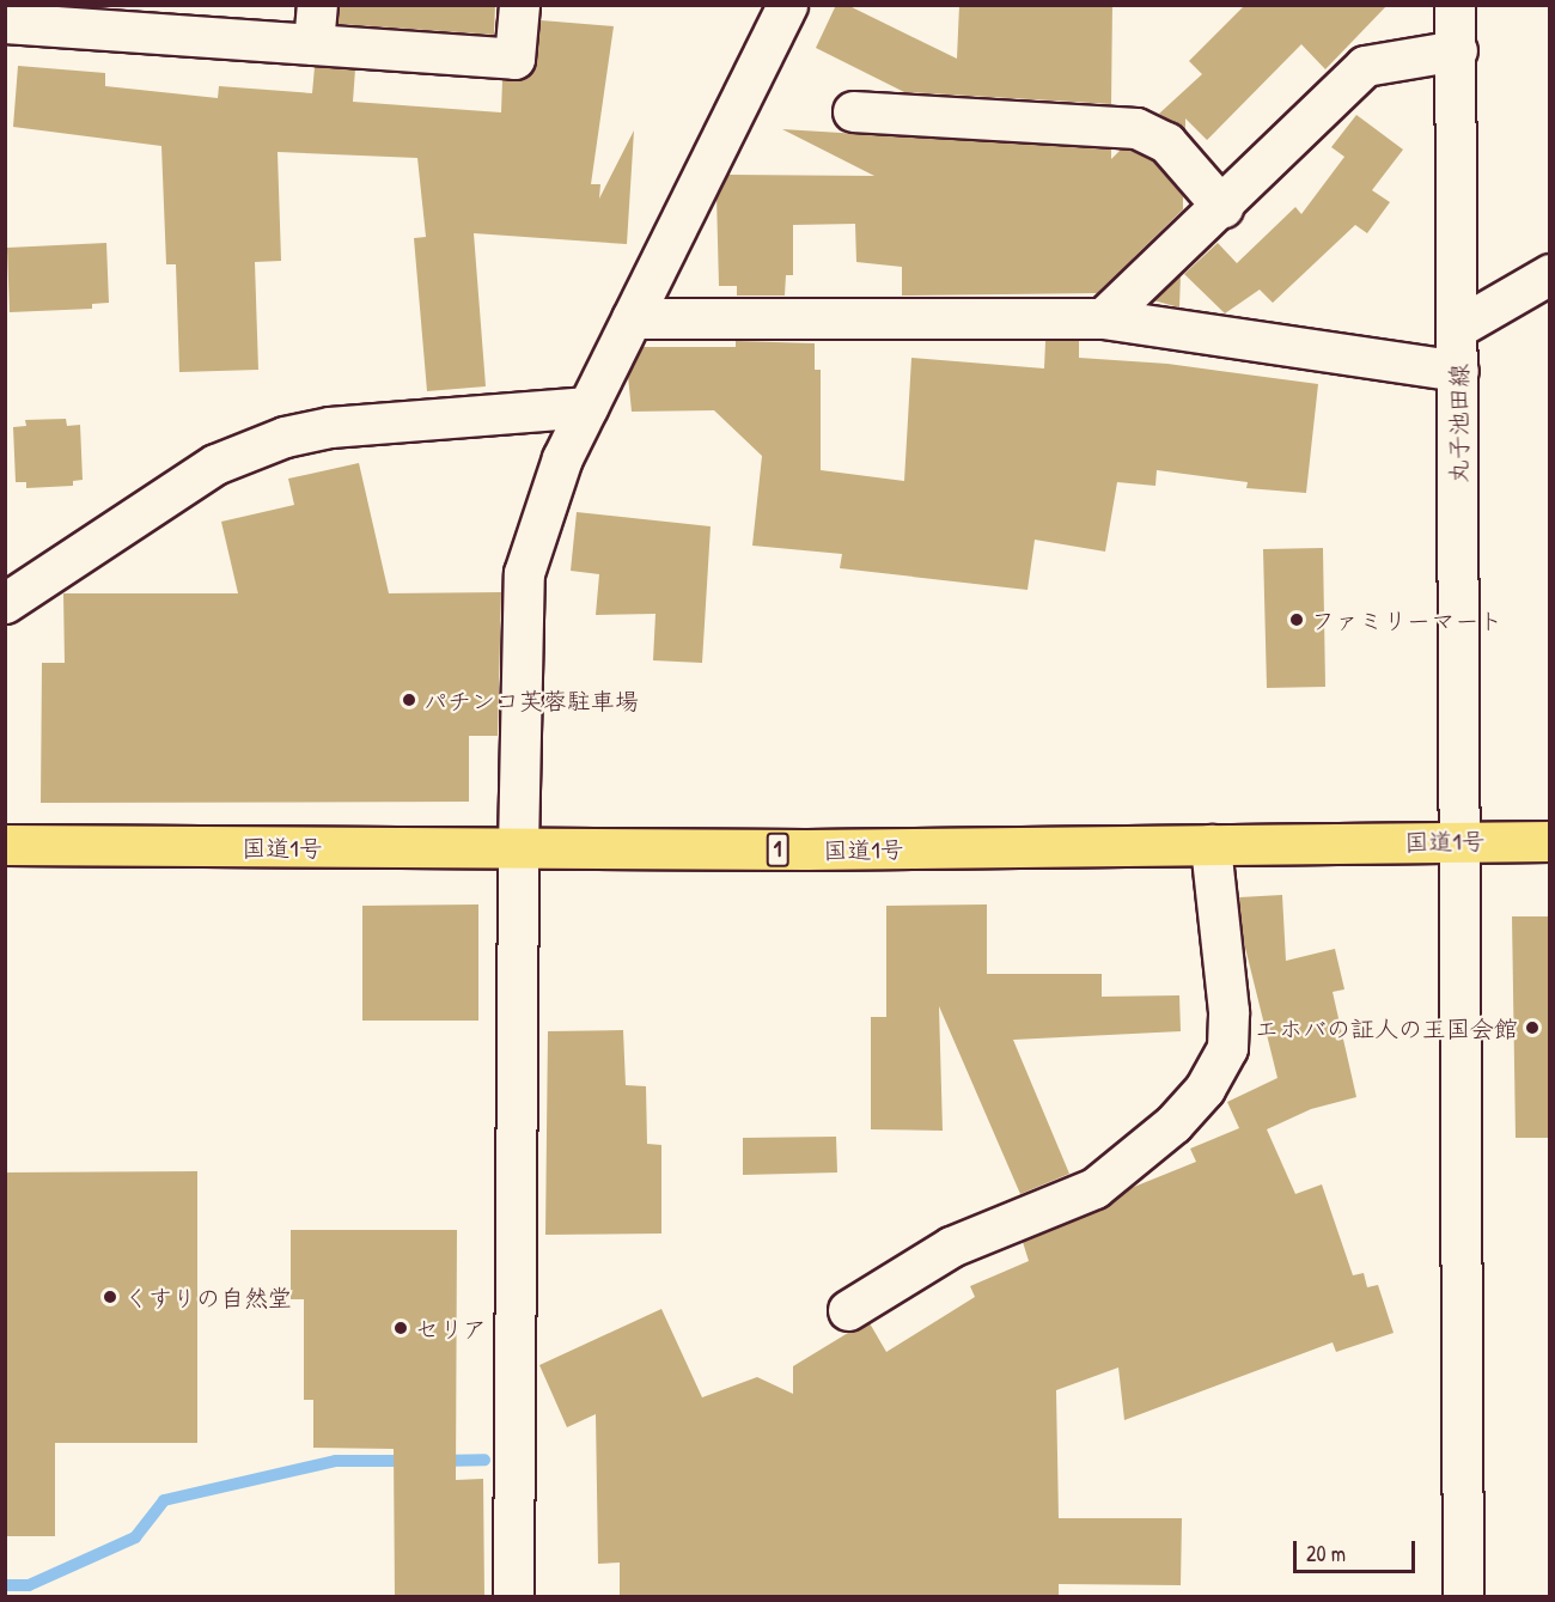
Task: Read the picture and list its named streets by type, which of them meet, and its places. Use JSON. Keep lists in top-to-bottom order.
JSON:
{
  "streets": {
    "highway": ["国道1号", "1"],
    "street": ["丸子池田線"]
  },
  "crossings": [
    ["丸子池田線", "国道1号"]
  ],
  "places": [
    "ファミリーマート",
    "パチンコ芙蓉駐車場",
    "エホバの証人の王国会館",
    "くすりの自然堂",
    "セリア"
  ],
  "scale_bar": "20 m"
}
